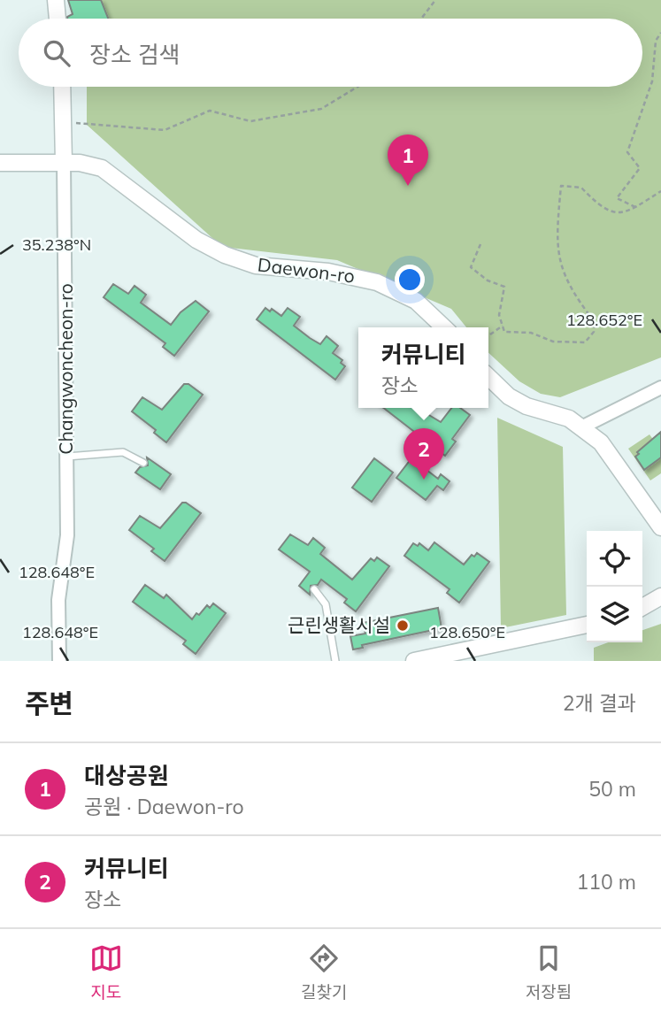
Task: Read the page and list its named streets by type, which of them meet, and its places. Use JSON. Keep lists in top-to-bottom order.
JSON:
{
  "streets": {
    "street": ["Daewon-ro", "Changwoncheon-ro"]
  },
  "crossings": [
    ["Daewon-ro", "Changwoncheon-ro"]
  ],
  "places": ["근린생활시설"],
  "page": {
    "search": "장소 검색",
    "pins": ["1", "2"],
    "popup": ["커뮤니티", "장소"],
    "heading": ["주변", "2개 결과"],
    "list": [
      {
        "mark": "1",
        "name": "대상공원",
        "note": "공원 · Daewon-ro",
        "value": "50 m"
      },
      {
        "mark": "2",
        "name": "커뮤니티",
        "note": "장소",
        "value": "110 m"
      }
    ],
    "nav": ["지도", "길찾기", "저장됨"]
  },
  "coordinates": [
    "35.238°N",
    "128.652°E",
    "128.648°E",
    "128.650°E"
  ]
}
